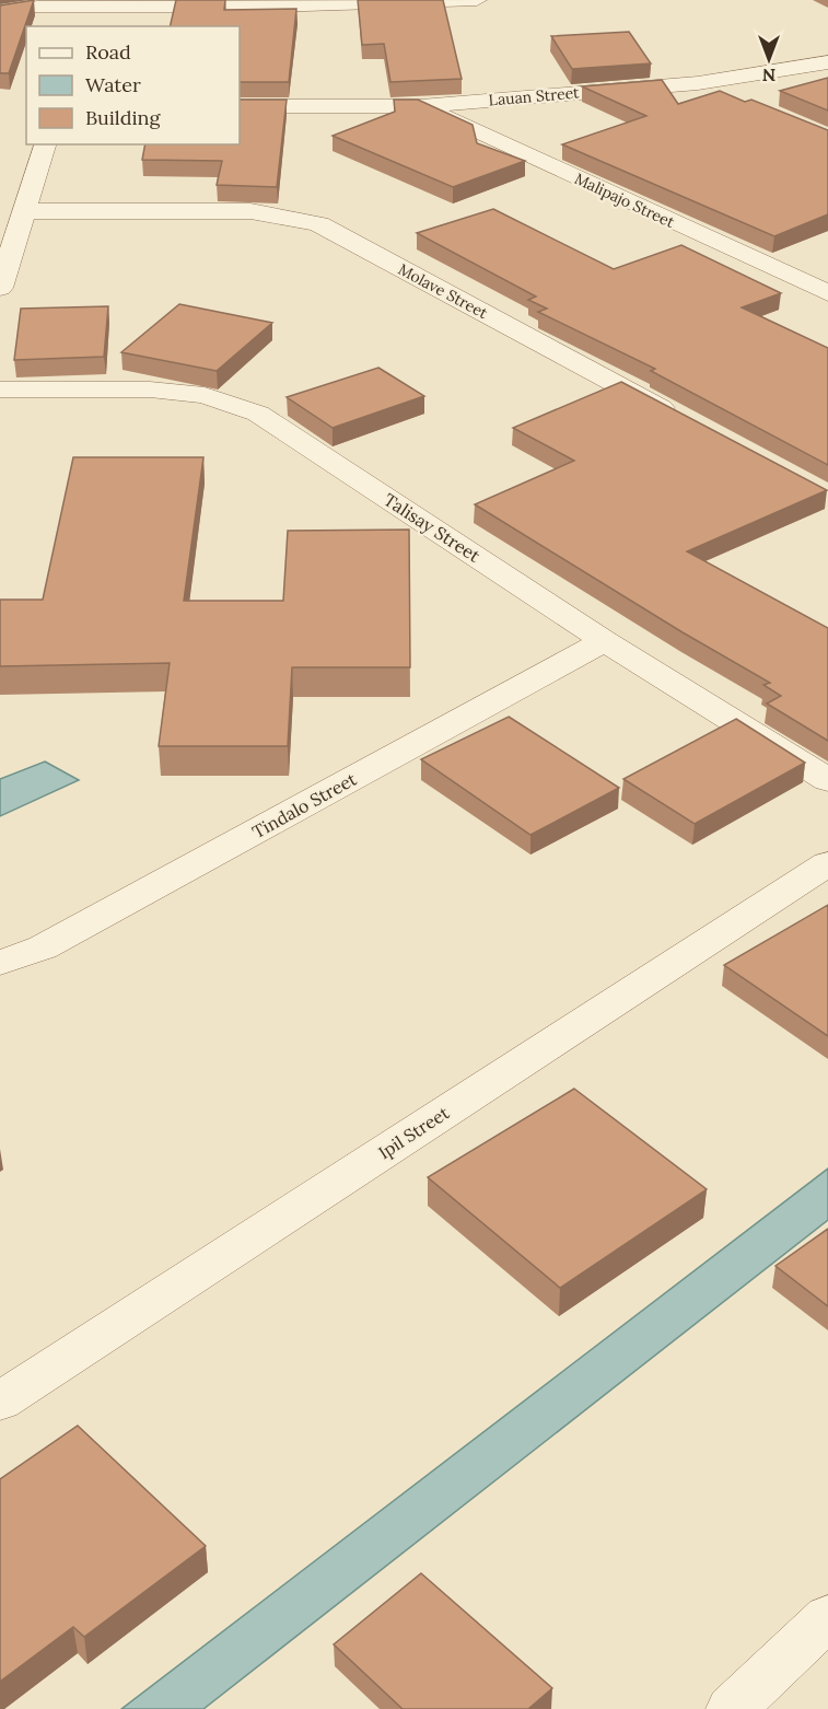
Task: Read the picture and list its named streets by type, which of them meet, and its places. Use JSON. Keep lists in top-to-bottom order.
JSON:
{
  "streets": {
    "street": [
      "Lauan Street",
      "Malipajo Street",
      "Molave Street",
      "Talisay Street",
      "Tindalo Street",
      "Ipil Street"
    ]
  },
  "crossings": [
    ["Lauan Street", "Malipajo Street"],
    ["Talisay Street", "Tindalo Street"]
  ],
  "legend": ["Road", "Water", "Building"],
  "north": "bottom"
}
